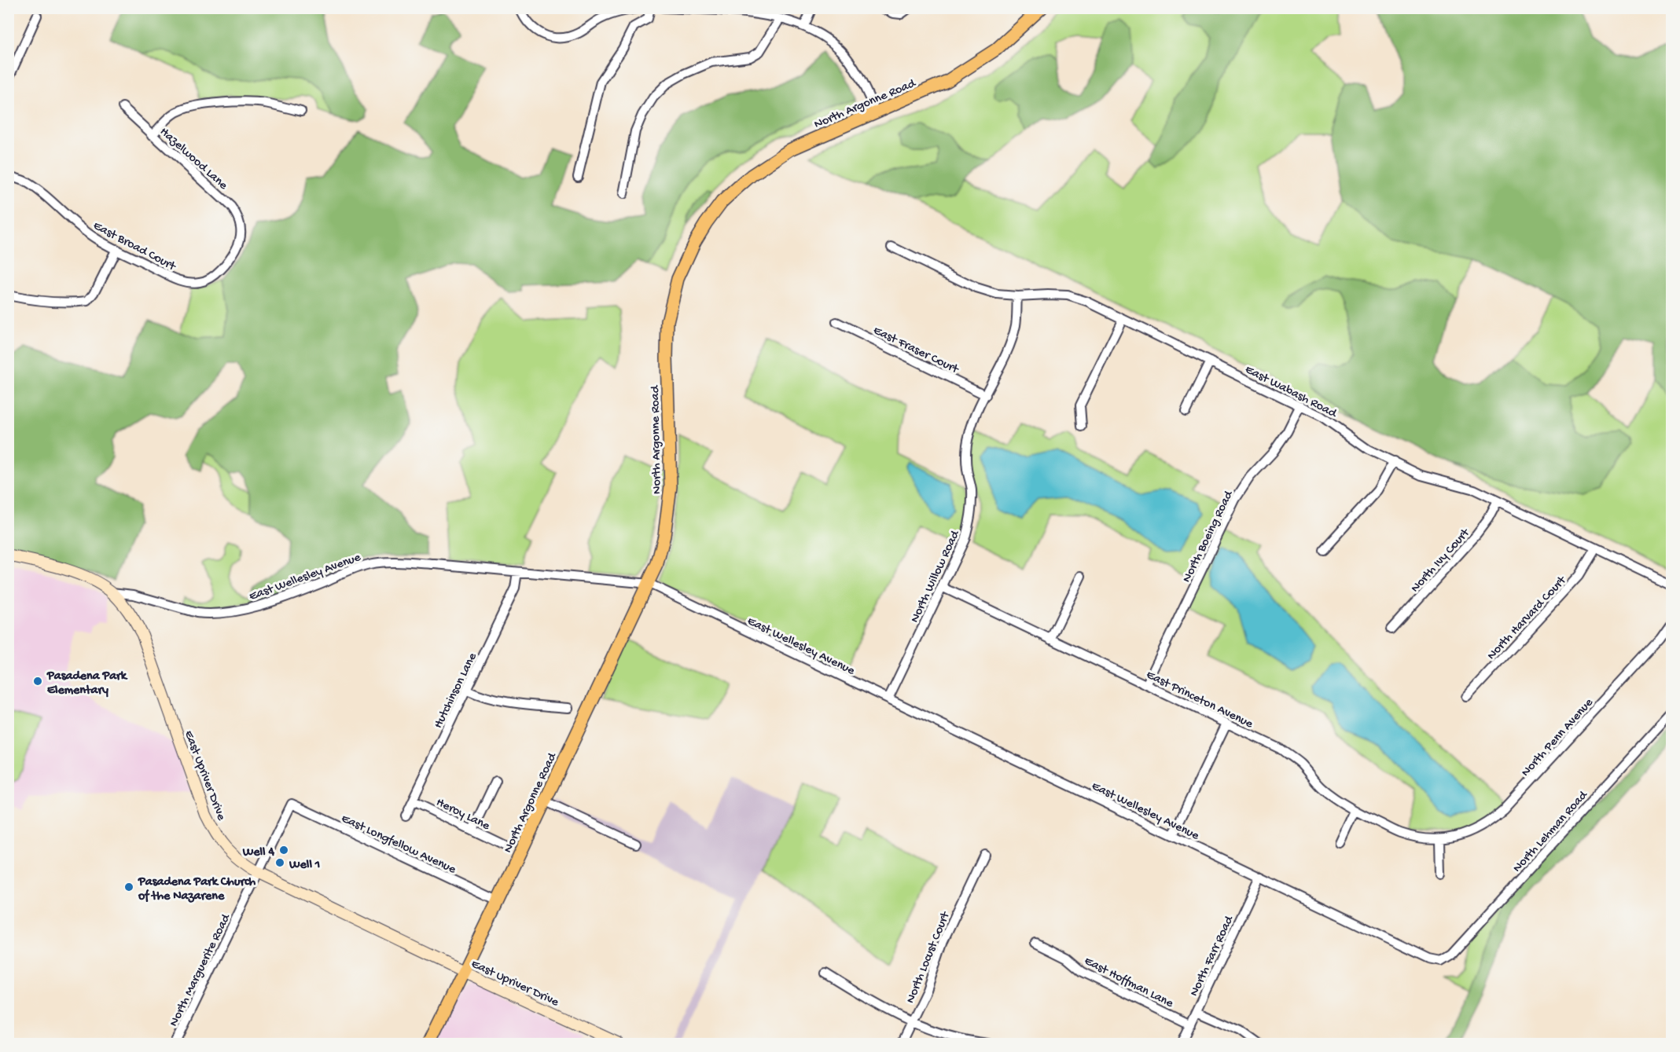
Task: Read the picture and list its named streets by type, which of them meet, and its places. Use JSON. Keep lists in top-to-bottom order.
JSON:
{
  "streets": {
    "main road": ["North Argonne Road", "East Upriver Drive"],
    "street": [
      "Hazelwood Lane",
      "East Broad Court",
      "East Fraser Court",
      "East Wabash Road",
      "North Boeing Road",
      "North Ivy Court",
      "East Wellesley Avenue",
      "North Willow Road",
      "North Harvard Court",
      "Hutchinson Lane",
      "East Princeton Avenue",
      "North Penn Avenue",
      "Heroy Lane",
      "North Lehman Road",
      "East Longfellow Avenue",
      "North Farr Road",
      "North Locust Court",
      "North Marguerite Road",
      "East Hoffman Lane"
    ]
  },
  "crossings": [
    ["North Argonne Road", "East Wellesley Avenue"],
    ["North Argonne Road", "East Upriver Drive"],
    ["North Argonne Road", "East Longfellow Avenue"],
    ["Hazelwood Lane", "East Broad Court"],
    ["East Fraser Court", "North Willow Road"],
    ["East Wabash Road", "North Boeing Road"],
    ["East Wabash Road", "North Ivy Court"],
    ["East Wabash Road", "North Willow Road"],
    ["East Wabash Road", "North Harvard Court"],
    ["North Boeing Road", "East Princeton Avenue"],
    ["East Wellesley Avenue", "North Willow Road"],
    ["East Wellesley Avenue", "Hutchinson Lane"],
    ["East Wellesley Avenue", "East Upriver Drive"],
    ["East Wellesley Avenue", "North Lehman Road"],
    ["East Wellesley Avenue", "North Farr Road"],
    ["North Willow Road", "East Princeton Avenue"],
    ["Hutchinson Lane", "Heroy Lane"],
    ["East Princeton Avenue", "North Penn Avenue"],
    ["East Upriver Drive", "North Marguerite Road"],
    ["East Longfellow Avenue", "North Marguerite Road"],
    ["North Farr Road", "East Hoffman Lane"]
  ],
  "places": [
    "Pasadena Park Elementary",
    "Well 4",
    "Well 1",
    "Pasadena Park Church of the Nazarene"
  ]
}
